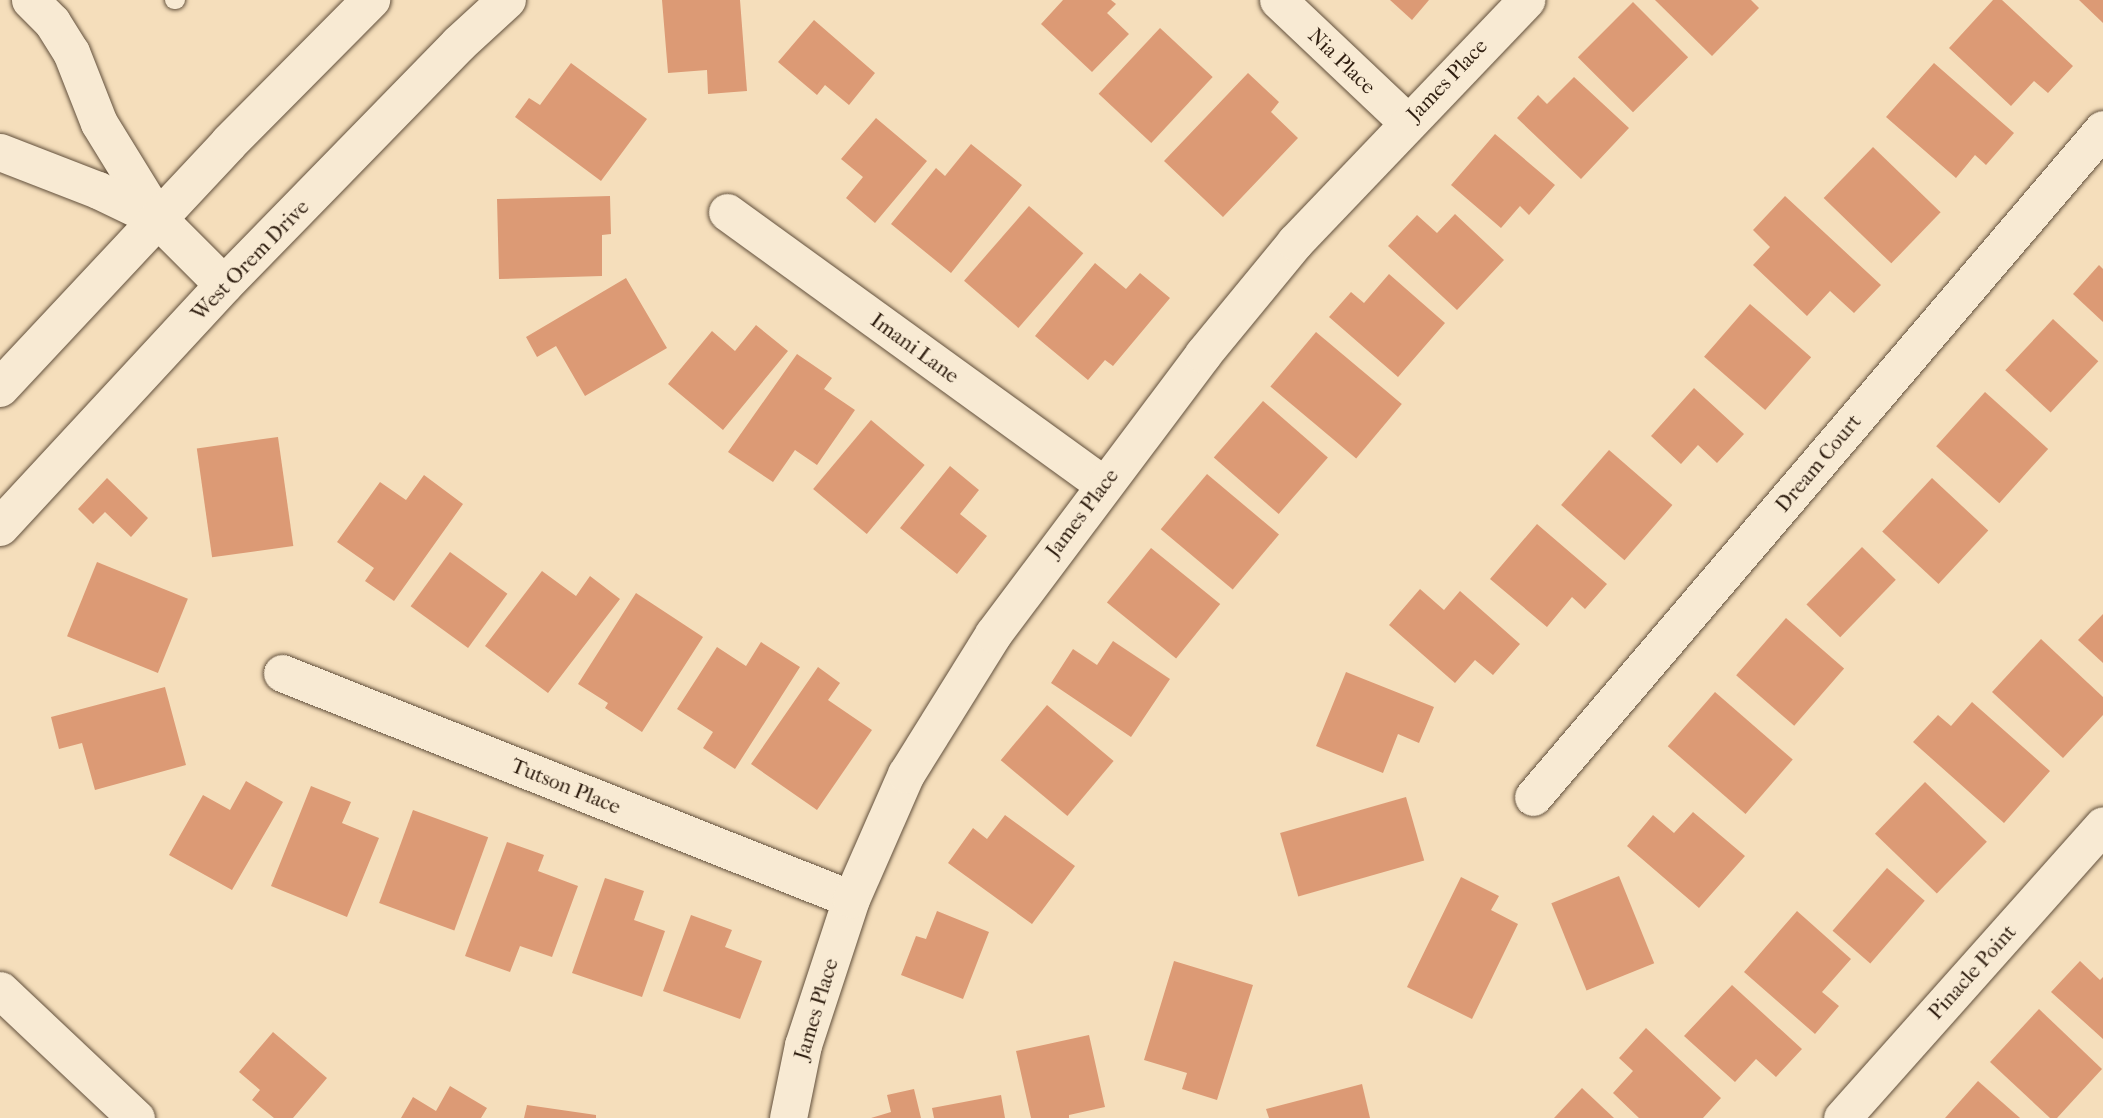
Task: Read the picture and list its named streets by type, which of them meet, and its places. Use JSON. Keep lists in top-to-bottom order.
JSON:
{
  "streets": {
    "main road": ["West Orem Drive"],
    "street": [
      "Nia Place",
      "James Place",
      "Imani Lane",
      "Dream Court",
      "Tutson Place",
      "Pinacle Point"
    ]
  },
  "crossings": [
    ["Nia Place", "James Place"],
    ["James Place", "Imani Lane"],
    ["James Place", "Tutson Place"]
  ]
}
